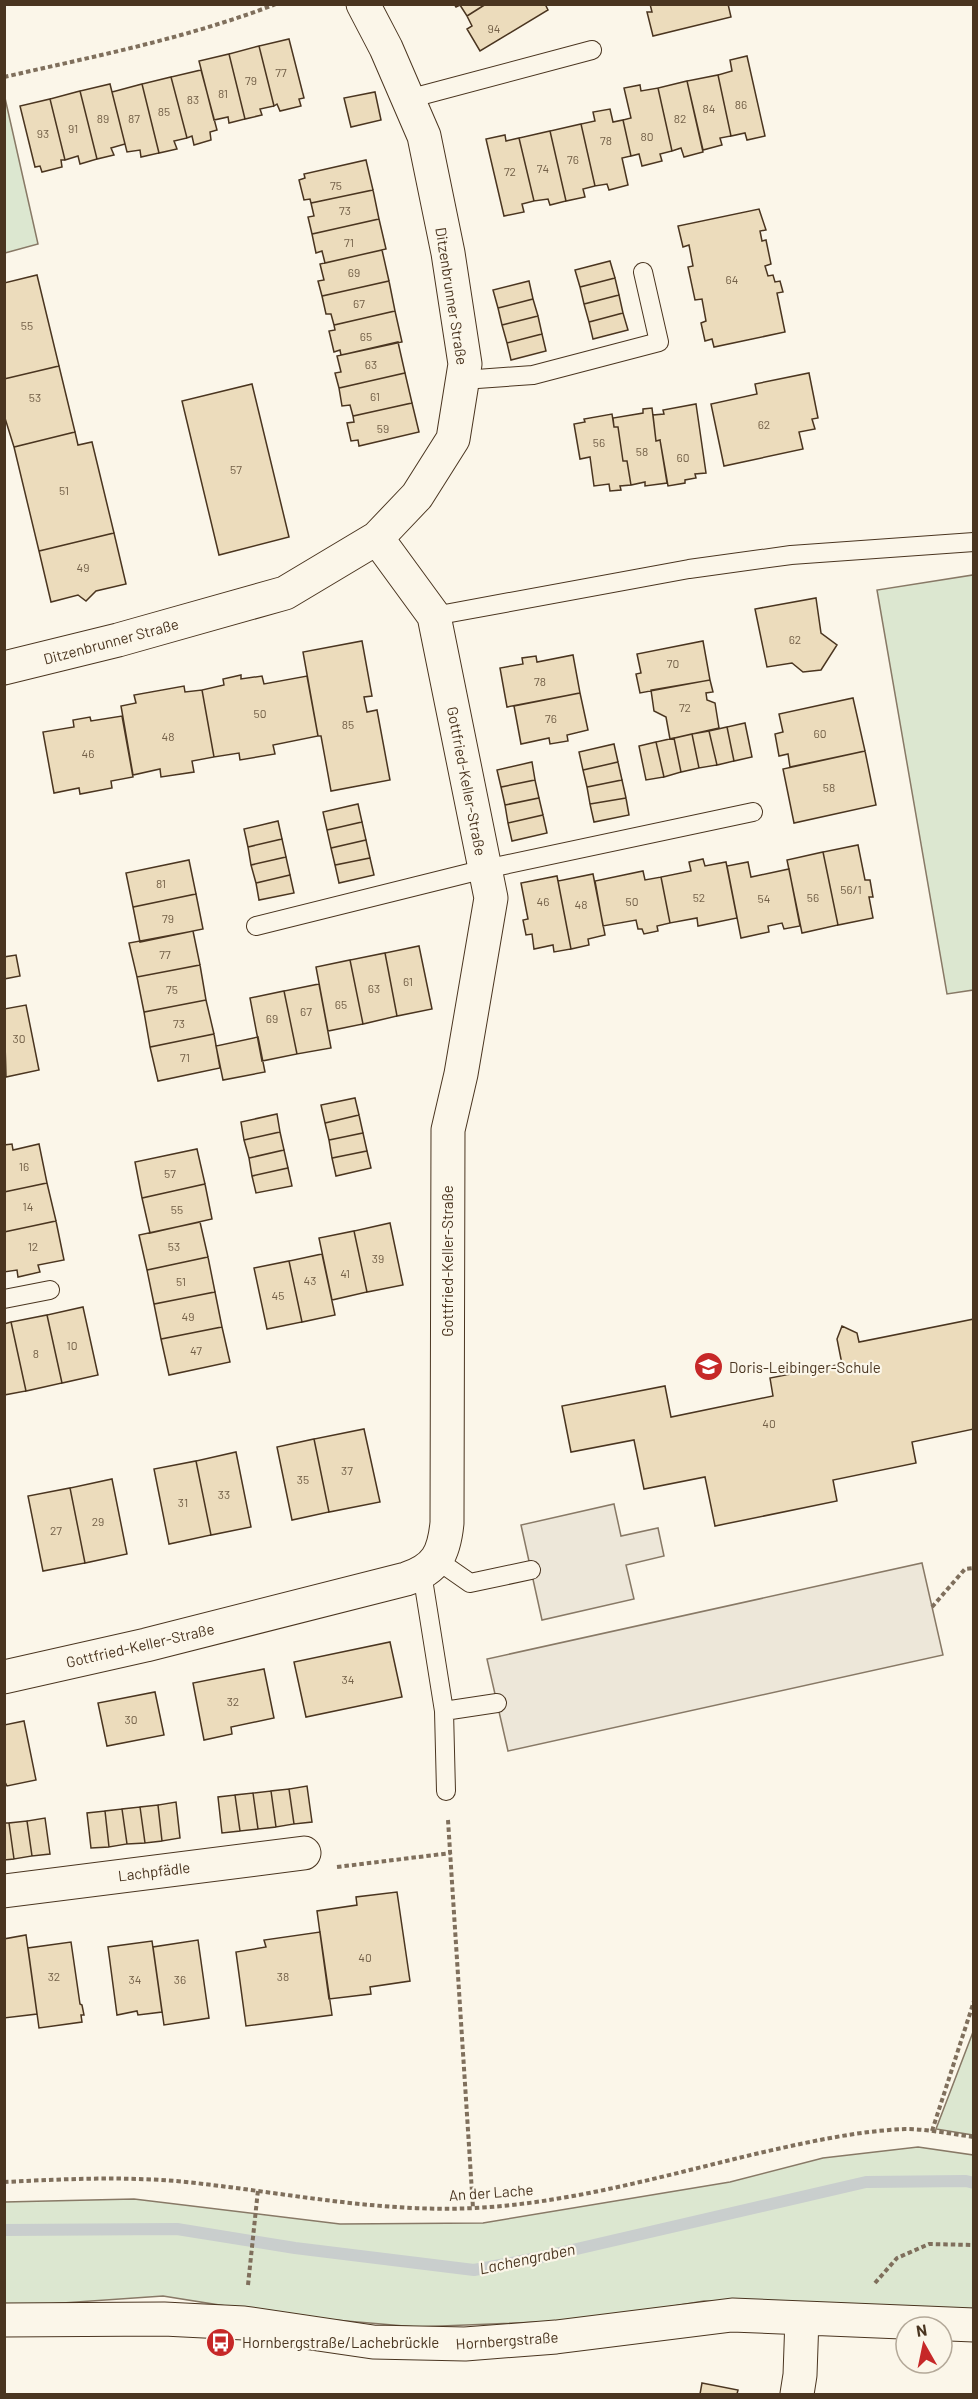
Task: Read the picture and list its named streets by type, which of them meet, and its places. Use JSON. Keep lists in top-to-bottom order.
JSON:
{
  "streets": {
    "street": [
      "Ditzenbrunner Straße",
      "Gottfried-Keller-Straße",
      "Lachpfädle",
      "Hornbergstraße"
    ],
    "path": ["An der Lache"]
  },
  "crossings": [
    ["Ditzenbrunner Straße", "Gottfried-Keller-Straße"]
  ],
  "water": ["Lachengraben"],
  "places": {
    "school or university": ["Doris-Leibinger-Schule"],
    "bus stop": ["Hornbergstraße/Lachebrückle"]
  },
  "house_numbers": [
    "94",
    "77",
    "79",
    "81",
    "83",
    "86",
    "84",
    "85",
    "89",
    "87",
    "82",
    "91",
    "93",
    "80",
    "78",
    "76",
    "74",
    "72",
    "75",
    "73",
    "71",
    "69",
    "64",
    "67",
    "55",
    "65",
    "63",
    "61",
    "53",
    "62",
    "59",
    "56",
    "58",
    "60",
    "57",
    "51",
    "49",
    "62",
    "70",
    "78",
    "72",
    "50",
    "76",
    "85",
    "60",
    "48",
    "46",
    "58",
    "81",
    "56/1",
    "52",
    "56",
    "54",
    "46",
    "50",
    "48",
    "79",
    "77",
    "61",
    "63",
    "75",
    "65",
    "67",
    "69",
    "73",
    "30",
    "71",
    "16",
    "57",
    "14",
    "55",
    "12",
    "53",
    "39",
    "41",
    "43",
    "51",
    "45",
    "49",
    "10",
    "47",
    "8",
    "40",
    "37",
    "35",
    "33",
    "31",
    "29",
    "27",
    "34",
    "32",
    "30",
    "40",
    "32",
    "38",
    "34",
    "36"
  ],
  "north": "top"
}
